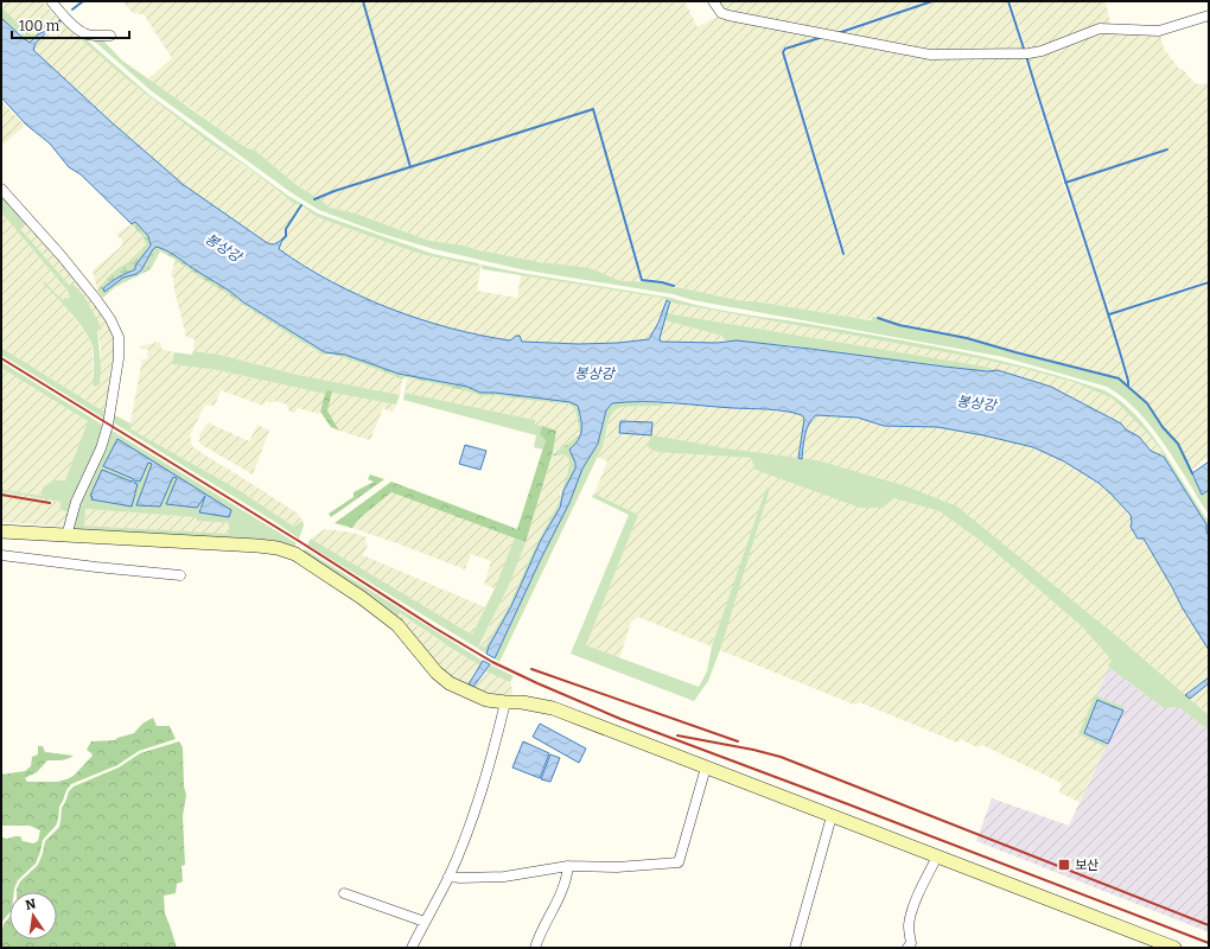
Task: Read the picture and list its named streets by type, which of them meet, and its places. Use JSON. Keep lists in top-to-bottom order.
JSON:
{
  "water": ["봉상강"],
  "places": {
    "transit": ["보산"]
  },
  "scale_bar": "100 m",
  "north": "top"
}
